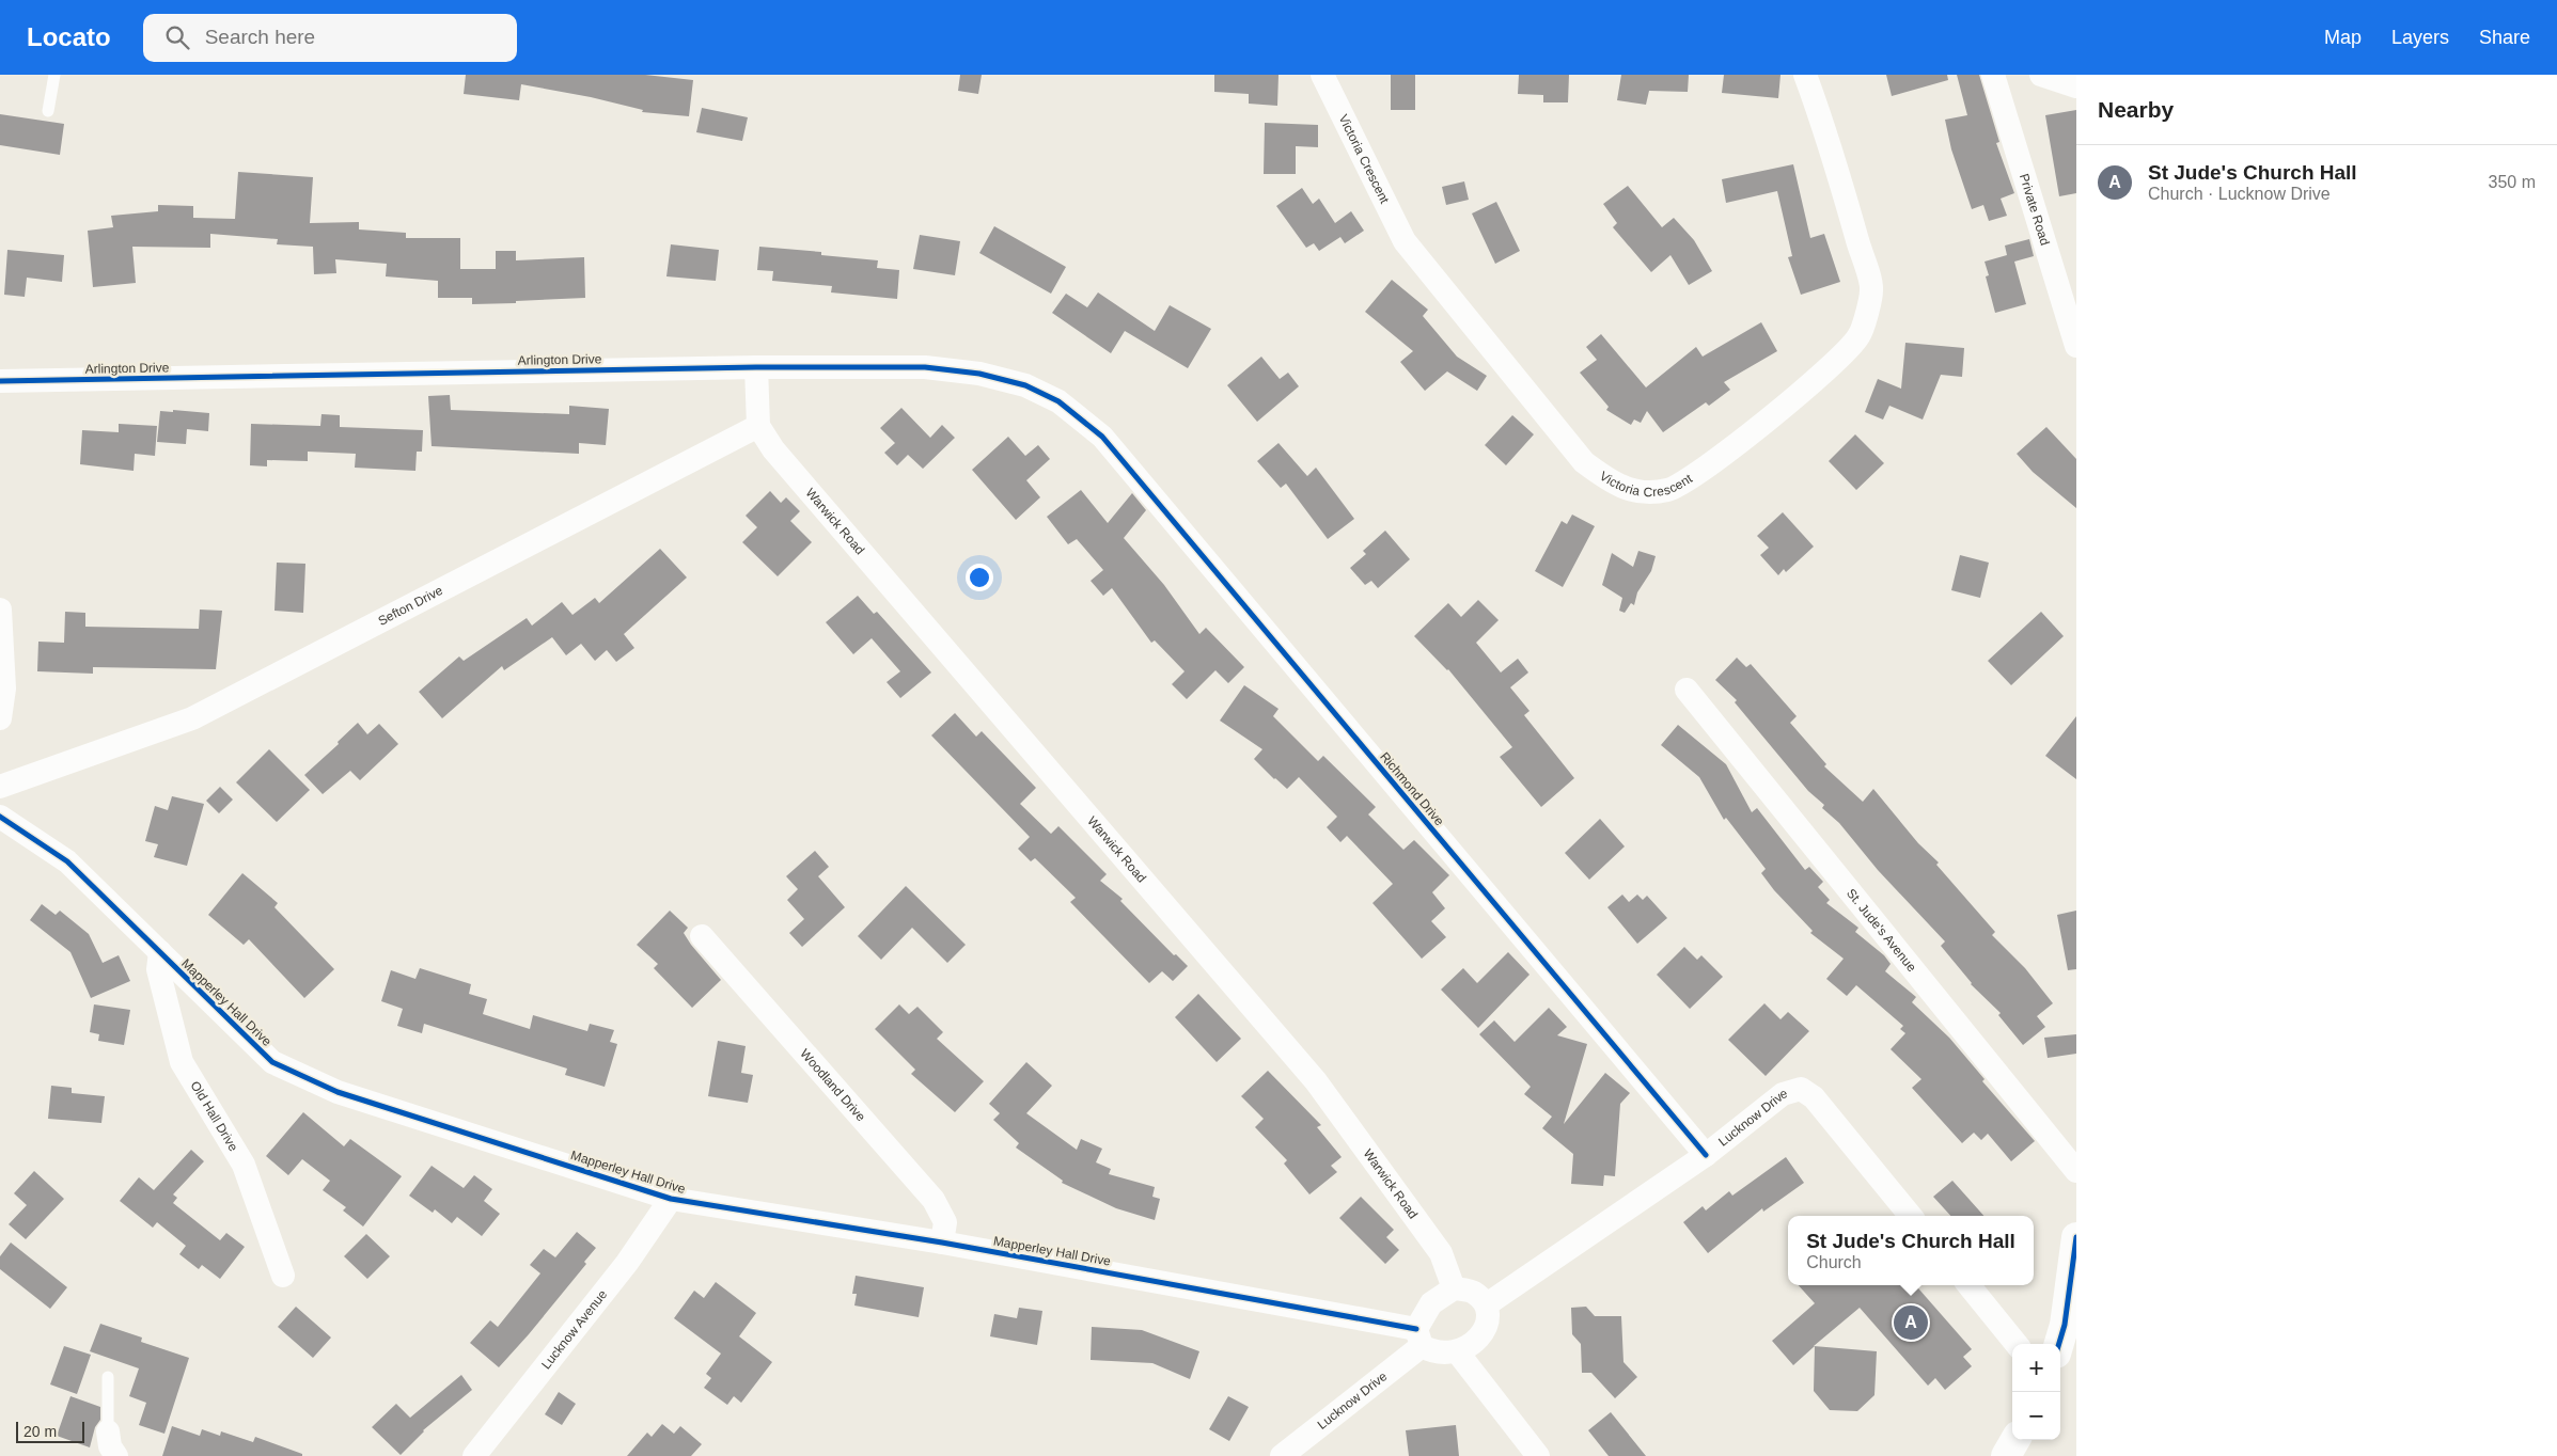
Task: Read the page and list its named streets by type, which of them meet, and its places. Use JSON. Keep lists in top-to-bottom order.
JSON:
{
  "streets": {
    "street": [
      "Victoria Crescent",
      "Private Road",
      "Arlington Drive",
      "Warwick Road",
      "Sefton Drive",
      "Richmond Drive",
      "St. Jude's Avenue",
      "Mapperley Hall Drive",
      "Woodland Drive",
      "Old Hall Drive",
      "Lucknow Drive",
      "Lucknow Avenue"
    ]
  },
  "crossings": [
    ["Arlington Drive", "Richmond Drive"],
    ["Warwick Road", "Sefton Drive"],
    ["Warwick Road", "Mapperley Hall Drive"],
    ["Warwick Road", "Lucknow Drive"],
    ["Richmond Drive", "Lucknow Drive"],
    ["Mapperley Hall Drive", "Woodland Drive"],
    ["Mapperley Hall Drive", "Old Hall Drive"],
    ["Mapperley Hall Drive", "Lucknow Drive"],
    ["Mapperley Hall Drive", "Lucknow Avenue"]
  ],
  "scale_bar": "20 m",
  "page": {
    "header": "Locato",
    "search": "Search here",
    "nav": ["Map", "Layers", "Share"],
    "heading": "Nearby",
    "list": [
      {
        "mark": "A",
        "name": "St Jude's Church Hall",
        "note": "Church · Lucknow Drive",
        "value": "350 m"
      }
    ],
    "popup": ["St Jude's Church Hall", "Church"],
    "pins": "A",
    "map_buttons": ["+", "−"],
    "scale": "20 m"
  }
}
